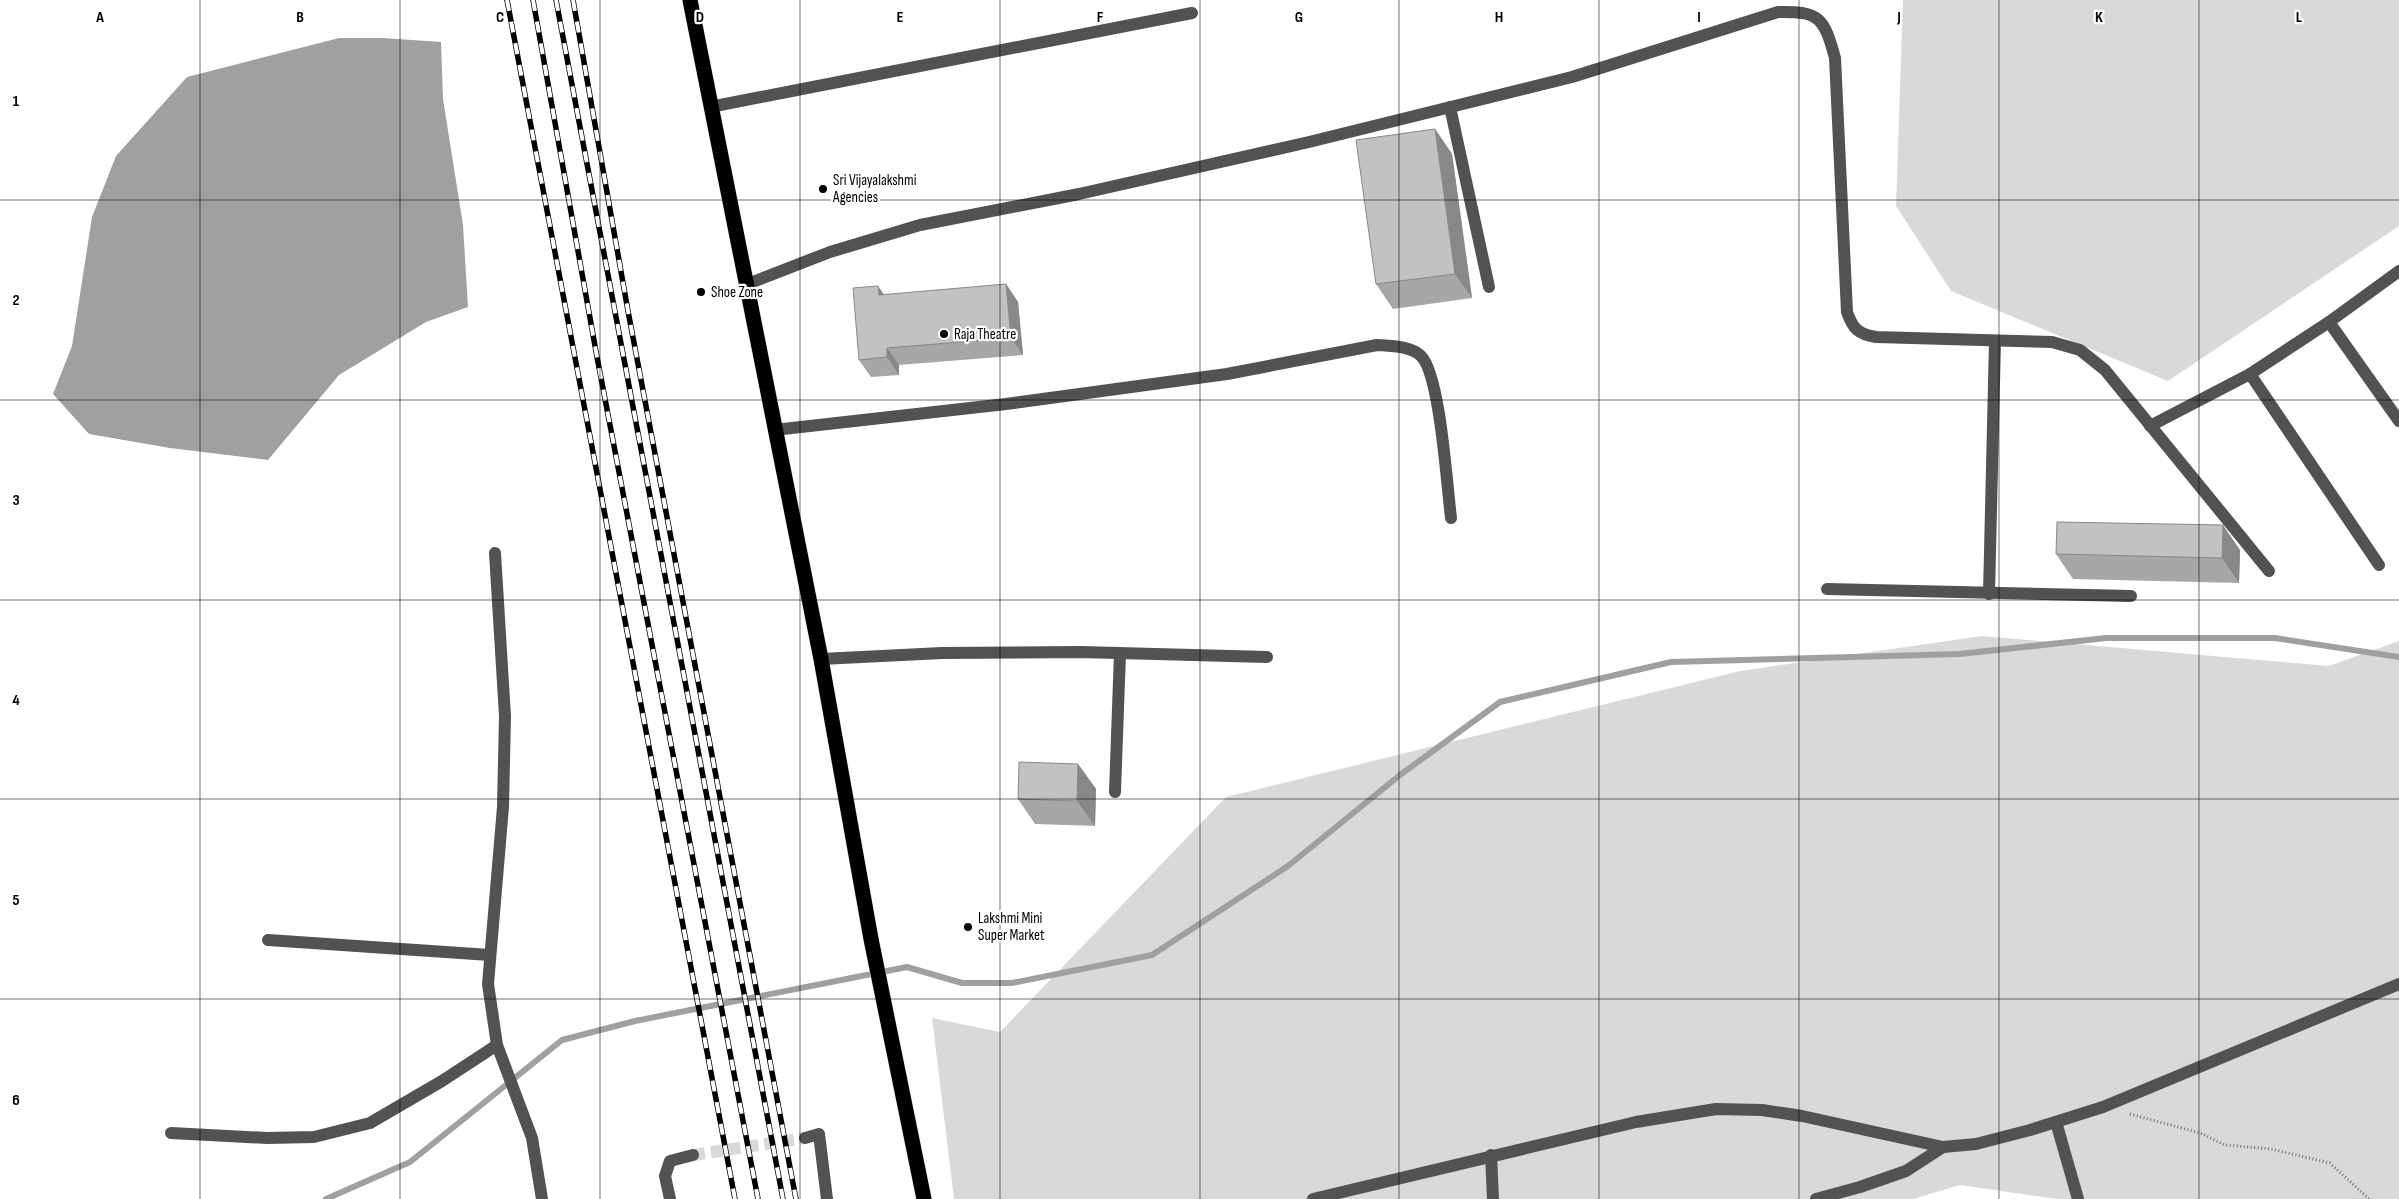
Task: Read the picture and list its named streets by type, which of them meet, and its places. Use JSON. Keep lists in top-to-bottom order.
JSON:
{
  "places": [
    "Sri Vijayalakshmi Agencies",
    "Shoe Zone",
    "Raja Theatre",
    "Lakshmi Mini Super Market"
  ],
  "grid": {
    "columns": [
      "A",
      "B",
      "C",
      "D",
      "E",
      "F",
      "G",
      "H",
      "I",
      "J",
      "K",
      "L"
    ],
    "rows": [
      "1",
      "2",
      "3",
      "4",
      "5",
      "6"
    ]
  }
}
